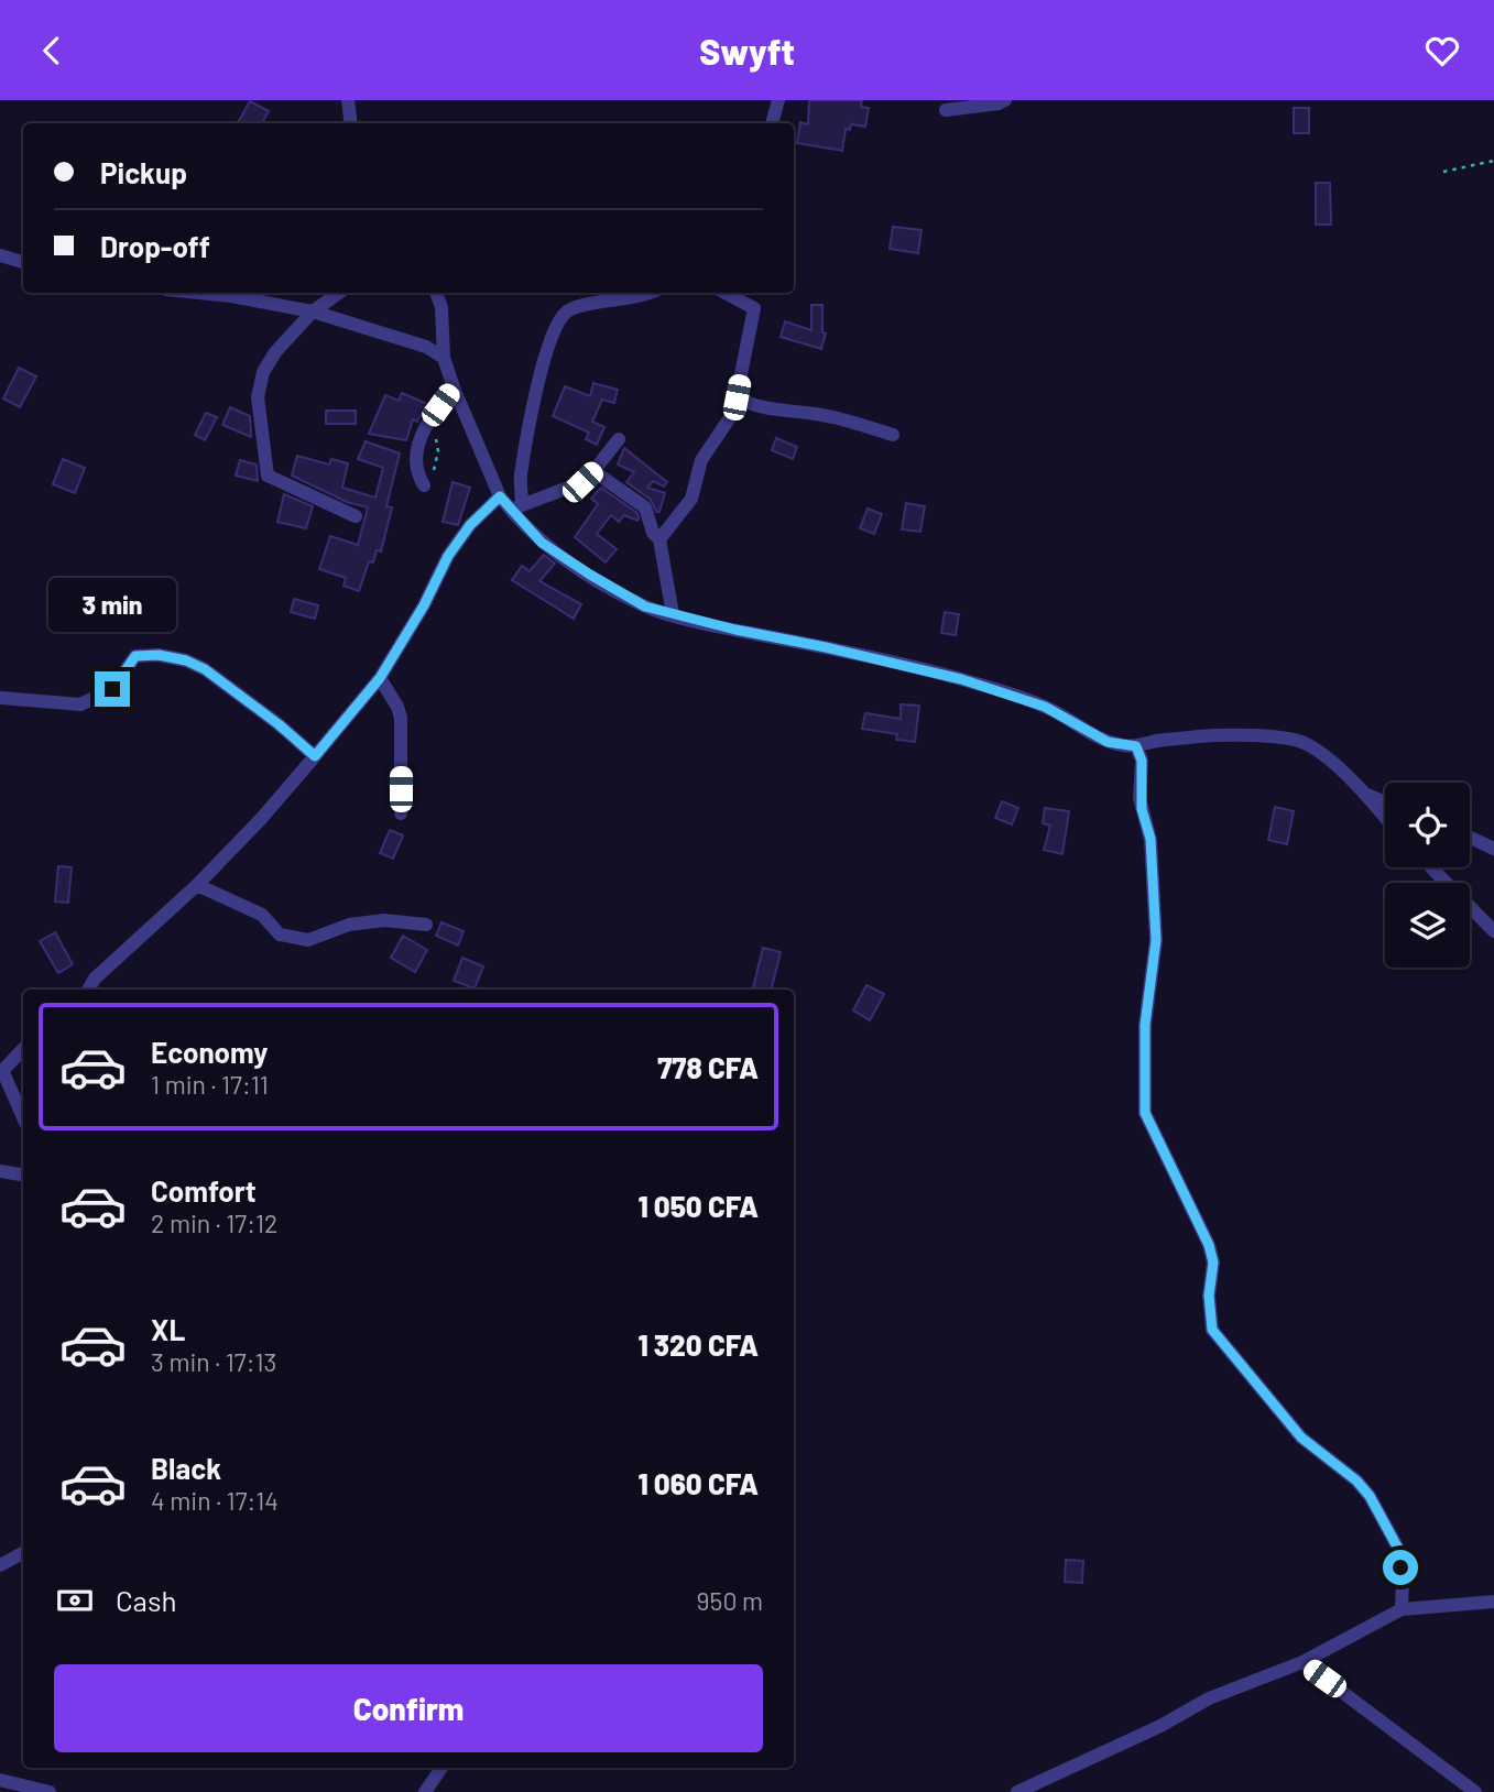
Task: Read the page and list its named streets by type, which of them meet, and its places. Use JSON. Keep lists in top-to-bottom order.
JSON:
{
  "page": {
    "header": "Swyft",
    "banner": ["Pickup", "Drop-off"],
    "bubble": "3 min",
    "list": [
      {
        "name": "Economy",
        "note": "1 min · 17:11",
        "value": "778 CFA"
      },
      {
        "name": "Comfort",
        "note": "2 min · 17:12",
        "value": "1 050 CFA"
      },
      {
        "name": "XL",
        "note": "3 min · 17:13",
        "value": "1 320 CFA"
      },
      {
        "name": "Black",
        "note": "4 min · 17:14",
        "value": "1 060 CFA"
      }
    ],
    "pay": ["Cash", "950 m"],
    "buttons": "Confirm"
  }
}
